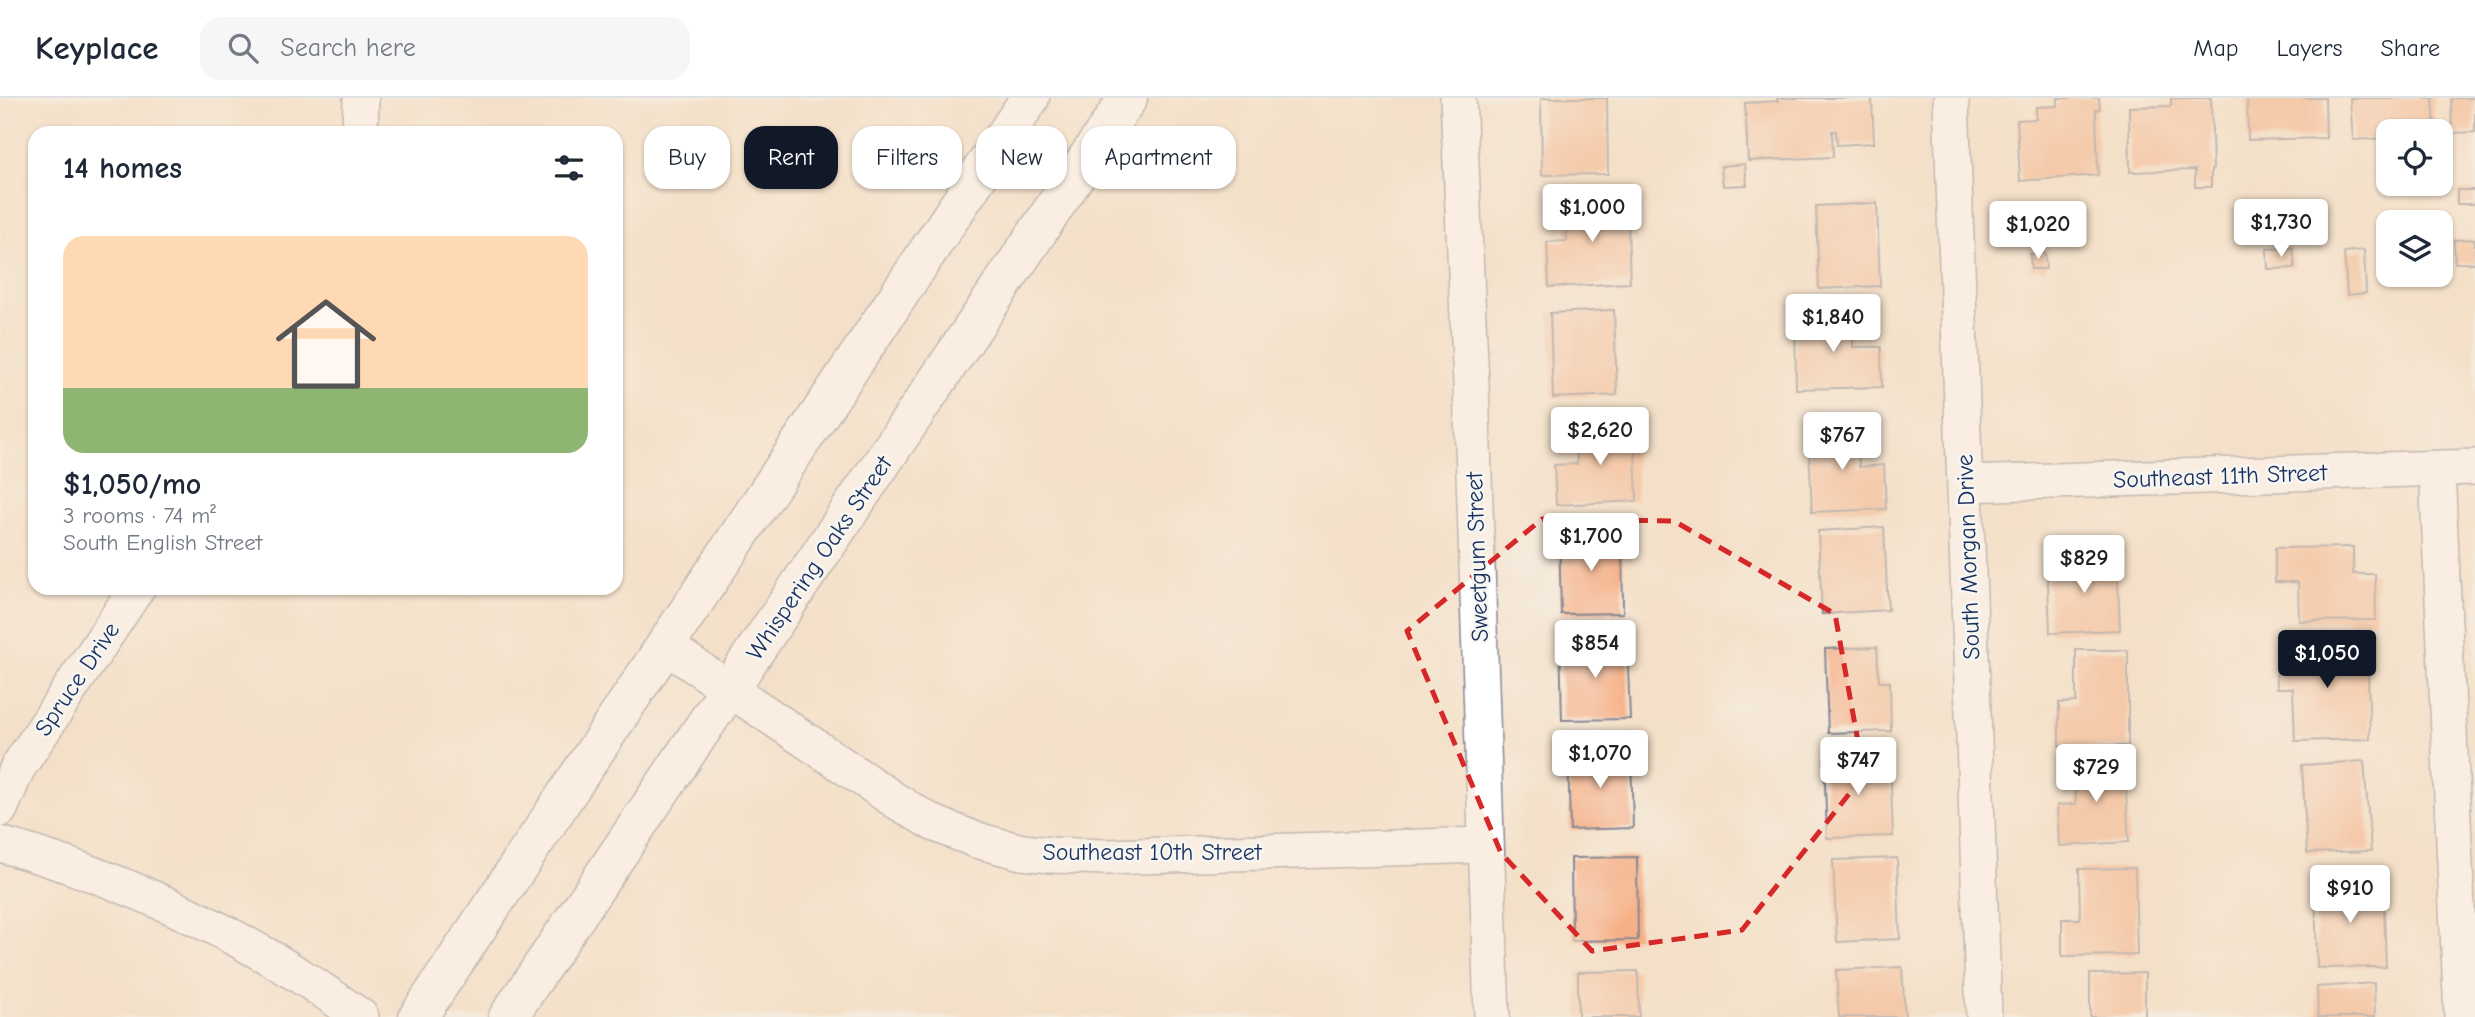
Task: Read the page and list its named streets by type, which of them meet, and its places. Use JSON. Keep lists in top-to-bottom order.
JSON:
{
  "streets": {
    "street": [
      "Southeast 11th Street",
      "Sweetgum Street",
      "South Morgan Drive",
      "Whispering Oaks Street",
      "Spruce Drive",
      "Southeast 10th Street"
    ]
  },
  "crossings": [
    ["Southeast 11th Street", "South Morgan Drive"],
    ["Sweetgum Street", "Southeast 10th Street"],
    ["Whispering Oaks Street", "Southeast 10th Street"]
  ],
  "page": {
    "header": "Keyplace",
    "search": "Search here",
    "nav": ["Map", "Layers", "Share"],
    "chip": [
      "Buy",
      "Rent",
      "Filters",
      "New",
      "Apartment"
    ],
    "heading": "14 homes",
    "price": [
      "$1,000",
      "$1,730",
      "$1,020",
      "$1,840",
      "$2,620",
      "$767",
      "$1,700",
      "$829",
      "$854",
      "$1,050",
      "$1,070",
      "$747",
      "$729",
      "$910"
    ],
    "list": [
      {
        "name": "$1,050/mo",
        "note": "3 rooms · 74 m² · South English Street"
      }
    ]
  }
}
